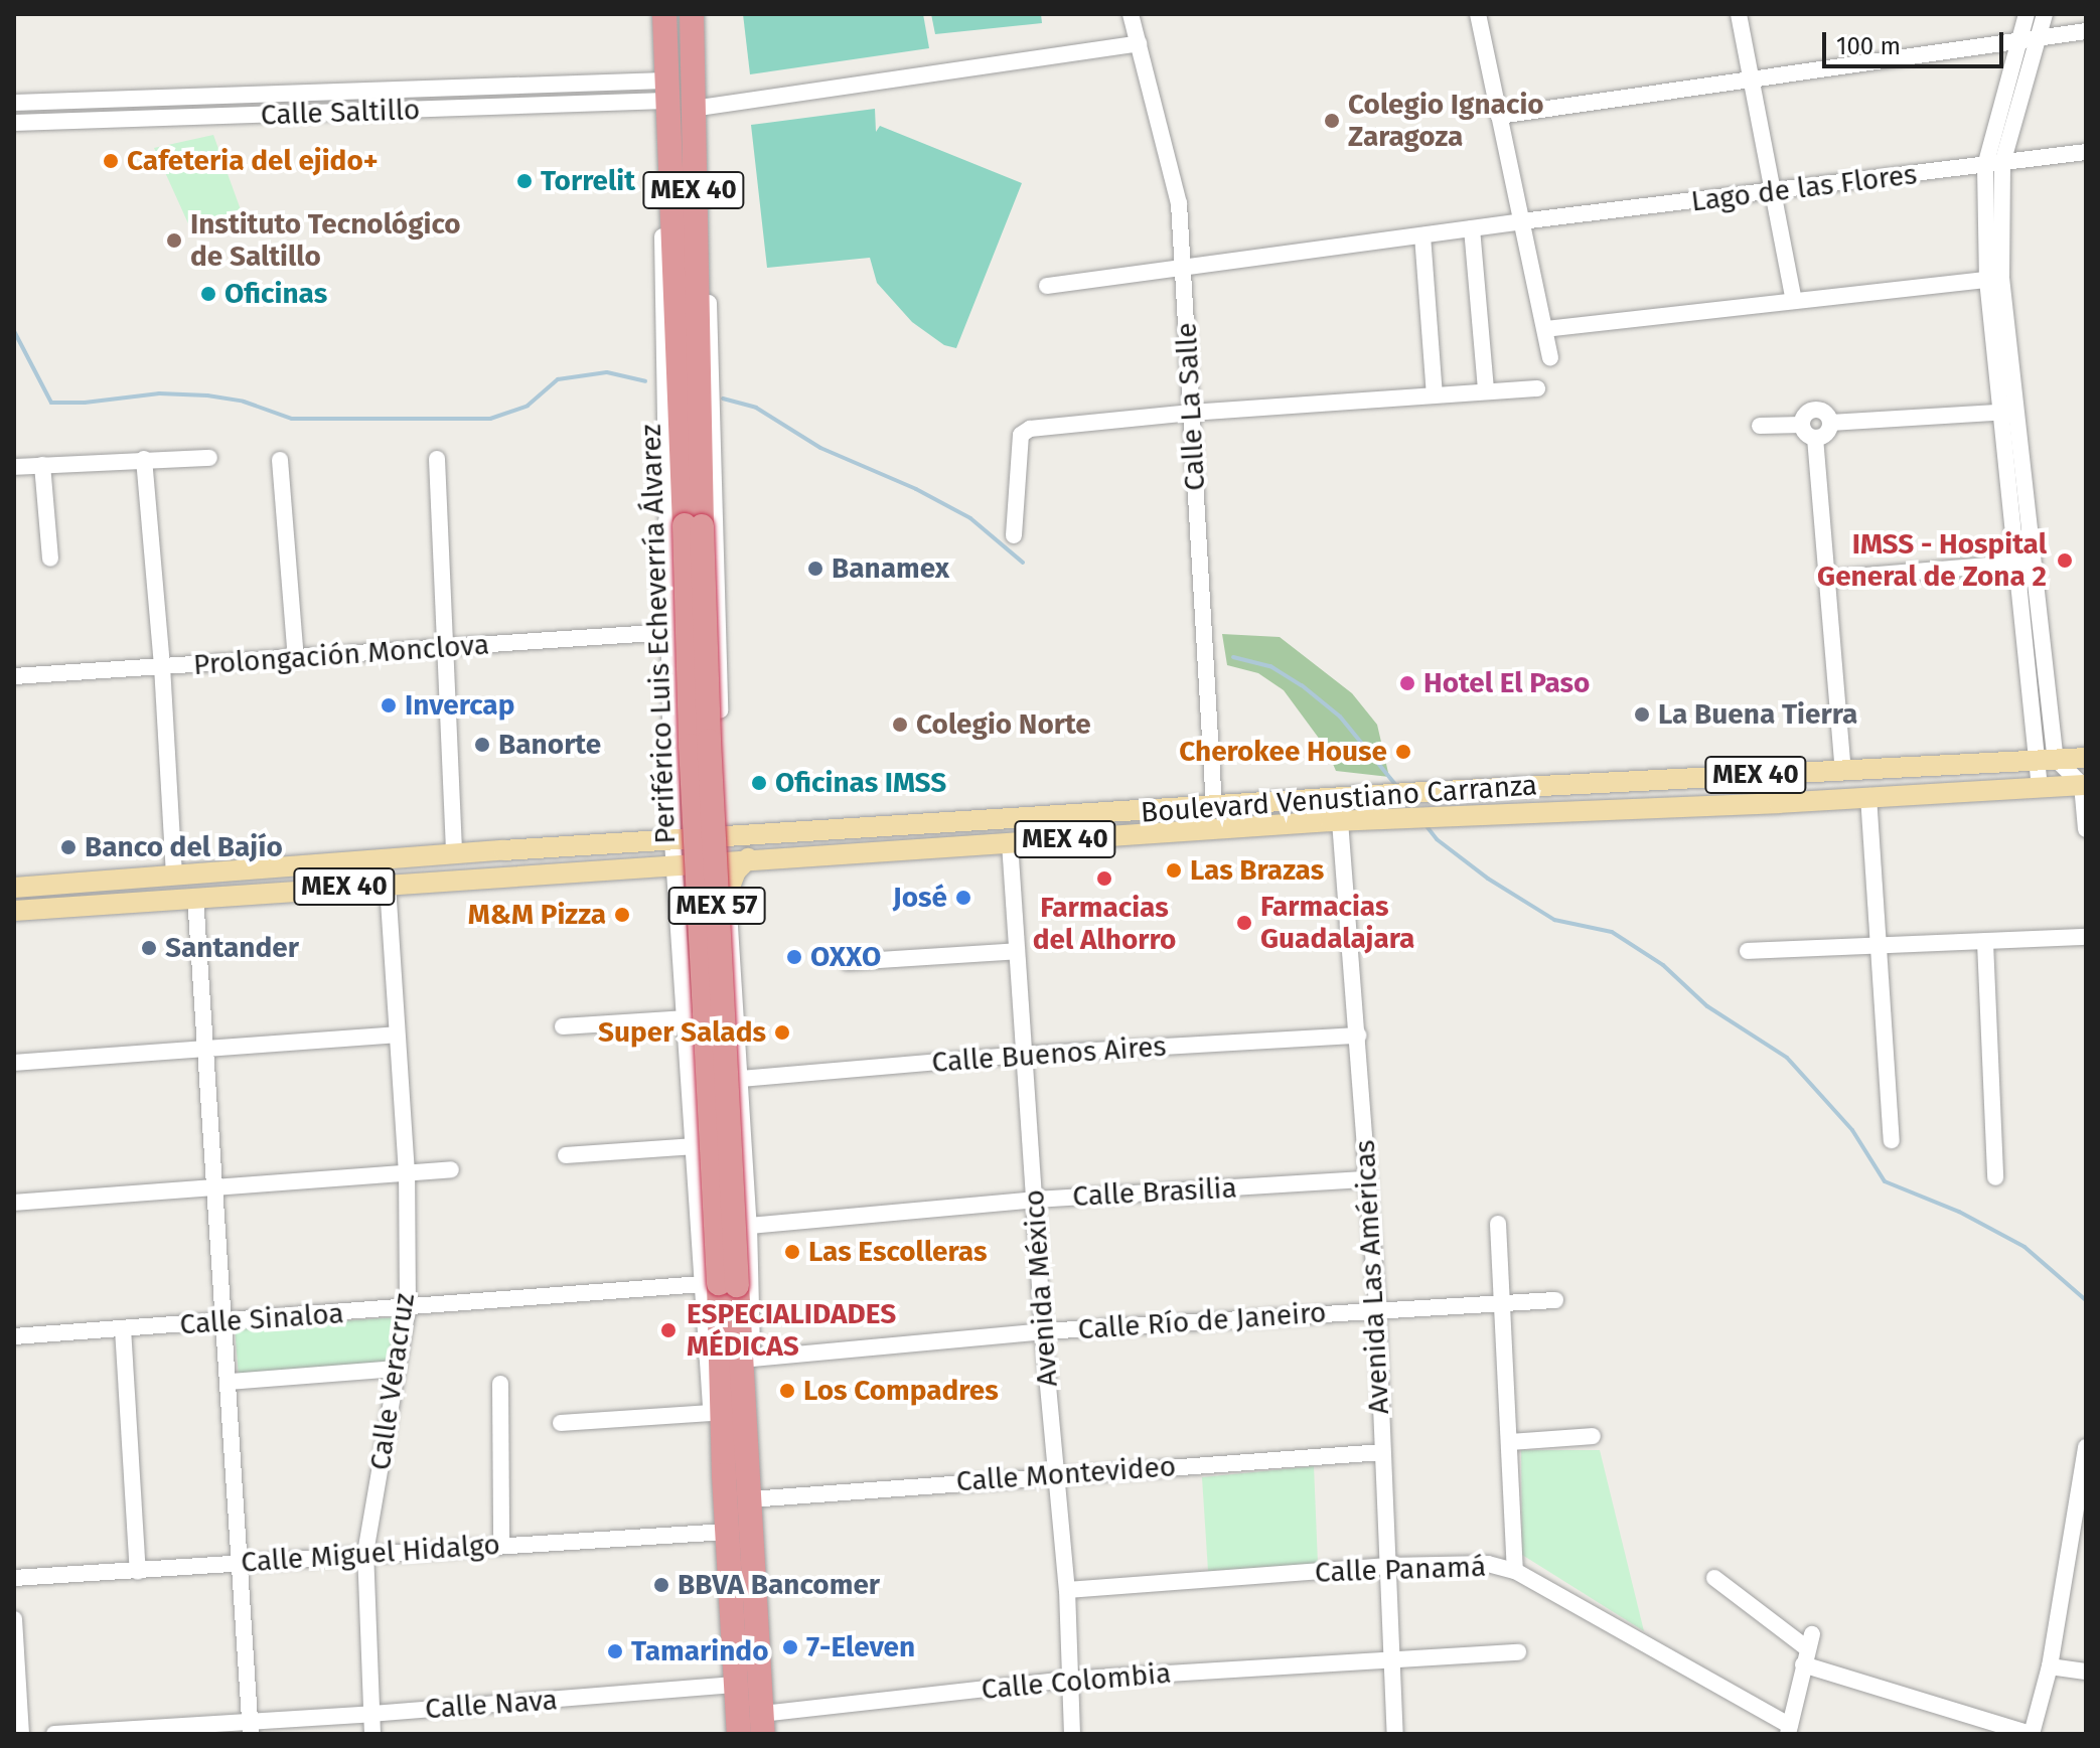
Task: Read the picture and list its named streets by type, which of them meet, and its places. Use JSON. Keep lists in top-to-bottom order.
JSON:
{
  "streets": {
    "highway": ["MEX 40", "Periférico Luis Echeverría Álvarez", "MEX 57"],
    "main road": ["Boulevard Venustiano Carranza"],
    "street": [
      "Calle Saltillo",
      "Lago de las Flores",
      "Calle La Salle",
      "Prolongación Monclova",
      "Calle Buenos Aires",
      "Calle Brasilia",
      "Avenida Las Américas",
      "Avenida México",
      "Calle Sinaloa",
      "Calle Río de Janeiro",
      "Calle Veracruz",
      "Calle Montevideo",
      "Calle Miguel Hidalgo",
      "Calle Panamá",
      "Calle Colombia",
      "Calle Nava"
    ]
  },
  "crossings": [
    ["Calle Saltillo", "Periférico Luis Echeverría Álvarez"],
    ["Lago de las Flores", "Calle La Salle"],
    ["Calle La Salle", "Boulevard Venustiano Carranza"],
    ["Periférico Luis Echeverría Álvarez", "Boulevard Venustiano Carranza"],
    ["Periférico Luis Echeverría Álvarez", "Calle Buenos Aires"],
    ["Periférico Luis Echeverría Álvarez", "Calle Brasilia"],
    ["Periférico Luis Echeverría Álvarez", "Calle Sinaloa"],
    ["Periférico Luis Echeverría Álvarez", "Calle Río de Janeiro"],
    ["Periférico Luis Echeverría Álvarez", "Calle Montevideo"],
    ["Periférico Luis Echeverría Álvarez", "Calle Miguel Hidalgo"],
    ["Periférico Luis Echeverría Álvarez", "Calle Colombia"],
    ["Periférico Luis Echeverría Álvarez", "Calle Nava"],
    ["Boulevard Venustiano Carranza", "Avenida Las Américas"],
    ["Boulevard Venustiano Carranza", "Avenida México"],
    ["Boulevard Venustiano Carranza", "Calle Veracruz"],
    ["Calle Buenos Aires", "Avenida Las Américas"],
    ["Calle Buenos Aires", "Avenida México"],
    ["Calle Brasilia", "Avenida Las Américas"],
    ["Calle Brasilia", "Avenida México"],
    ["Avenida Las Américas", "Calle Río de Janeiro"],
    ["Avenida Las Américas", "Calle Montevideo"],
    ["Avenida Las Américas", "Calle Panamá"],
    ["Avenida Las Américas", "Calle Colombia"],
    ["Avenida México", "Calle Río de Janeiro"],
    ["Avenida México", "Calle Montevideo"],
    ["Avenida México", "Calle Panamá"],
    ["Avenida México", "Calle Colombia"],
    ["Calle Sinaloa", "Calle Veracruz"],
    ["Calle Veracruz", "Calle Miguel Hidalgo"],
    ["Calle Veracruz", "Calle Nava"]
  ],
  "places": [
    "Colegio Ignacio Zaragoza",
    "Cafeteria del ejido+",
    "Torrelit",
    "Instituto Tecnológico de Saltillo",
    "Oficinas",
    "IMSS - Hospital General de Zona 2",
    "Banamex",
    "Hotel El Paso",
    "Invercap",
    "La Buena Tierra",
    "Colegio Norte",
    "Banorte",
    "Cherokee House",
    "Oficinas IMSS",
    "Banco del Bajío",
    "Las Brazas",
    "Farmacias del Alhorro",
    "José",
    "M&M Pizza",
    "Farmacias Guadalajara",
    "Santander",
    "OXXO",
    "Super Salads",
    "Las Escolleras",
    "ESPECIALIDADES MÉDICAS",
    "Los Compadres",
    "BBVA Bancomer",
    "7-Eleven",
    "Tamarindo"
  ],
  "scale_bar": "100 m"
}
